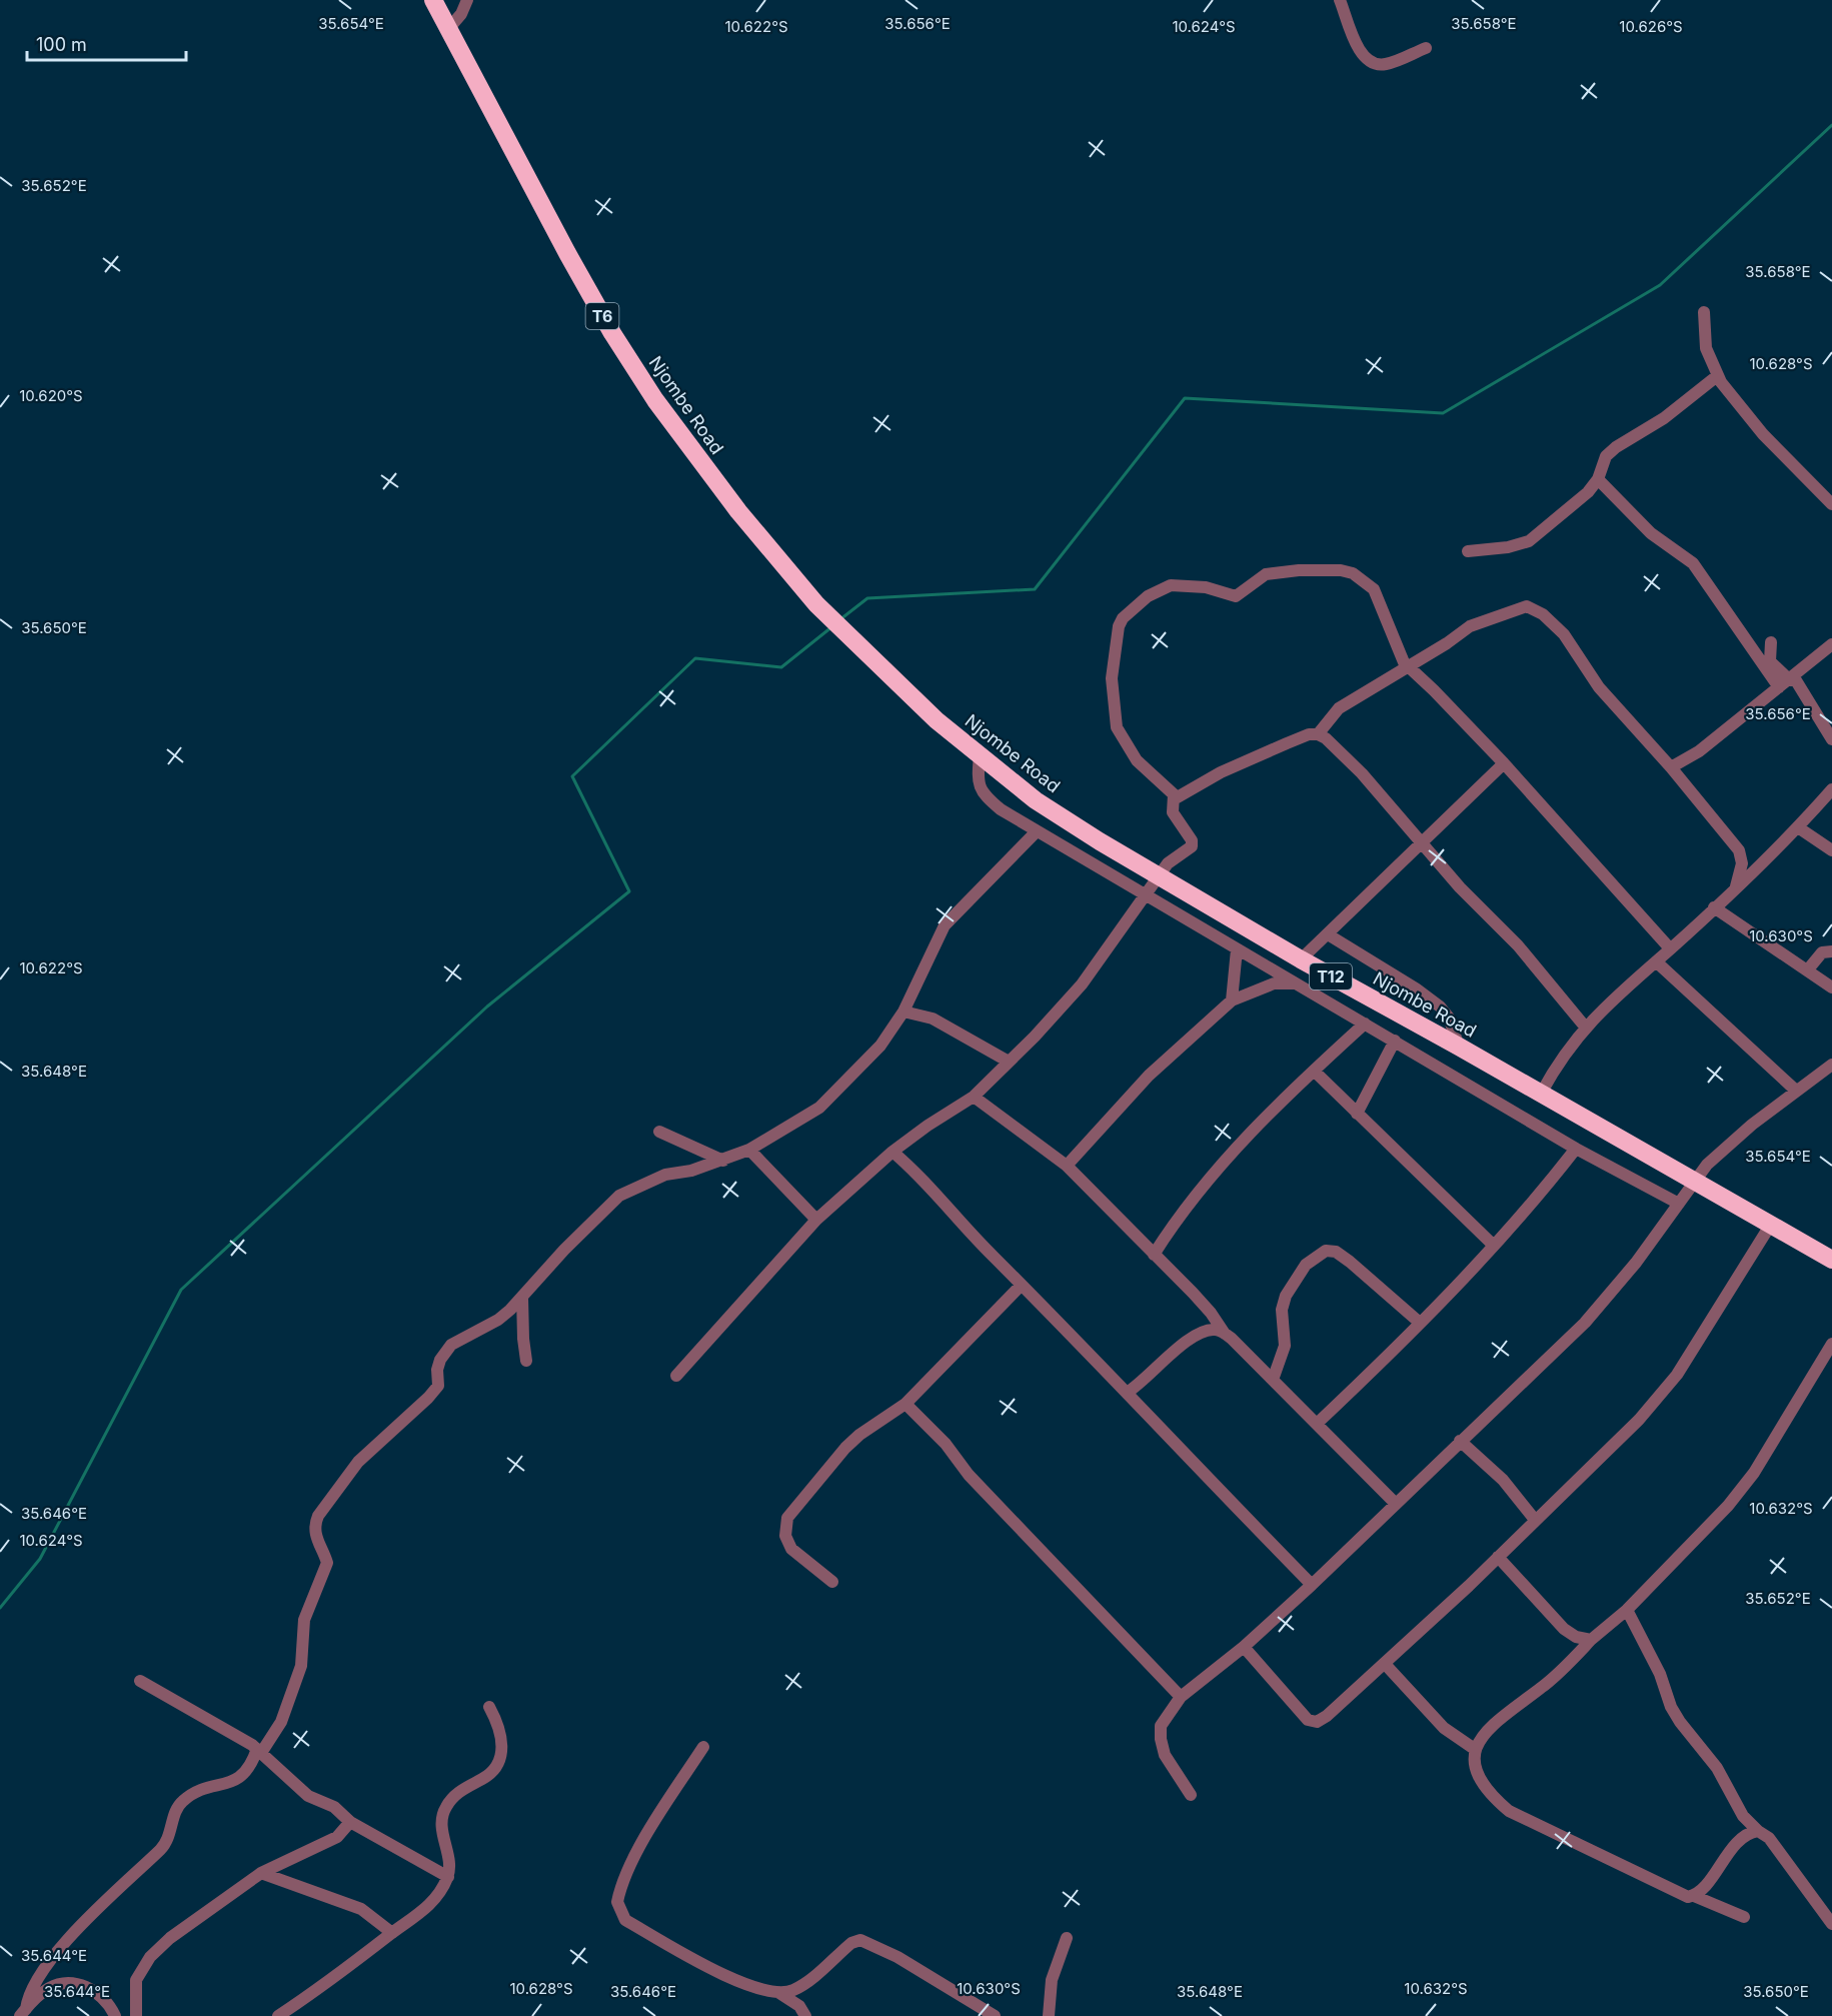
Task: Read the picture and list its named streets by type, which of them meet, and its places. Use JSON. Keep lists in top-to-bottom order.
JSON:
{
  "streets": {
    "highway": ["T6", "Njombe Road", "T12"]
  },
  "scale_bar": "100 m",
  "coordinates": [
    "35.656°E",
    "35.658°E",
    "35.654°E",
    "10.622°S",
    "10.624°S",
    "10.626°S",
    "35.652°E",
    "10.628°S",
    "10.620°S",
    "35.650°E",
    "10.630°S",
    "35.648°E",
    "10.632°S",
    "35.646°E",
    "35.644°E"
  ]
}
